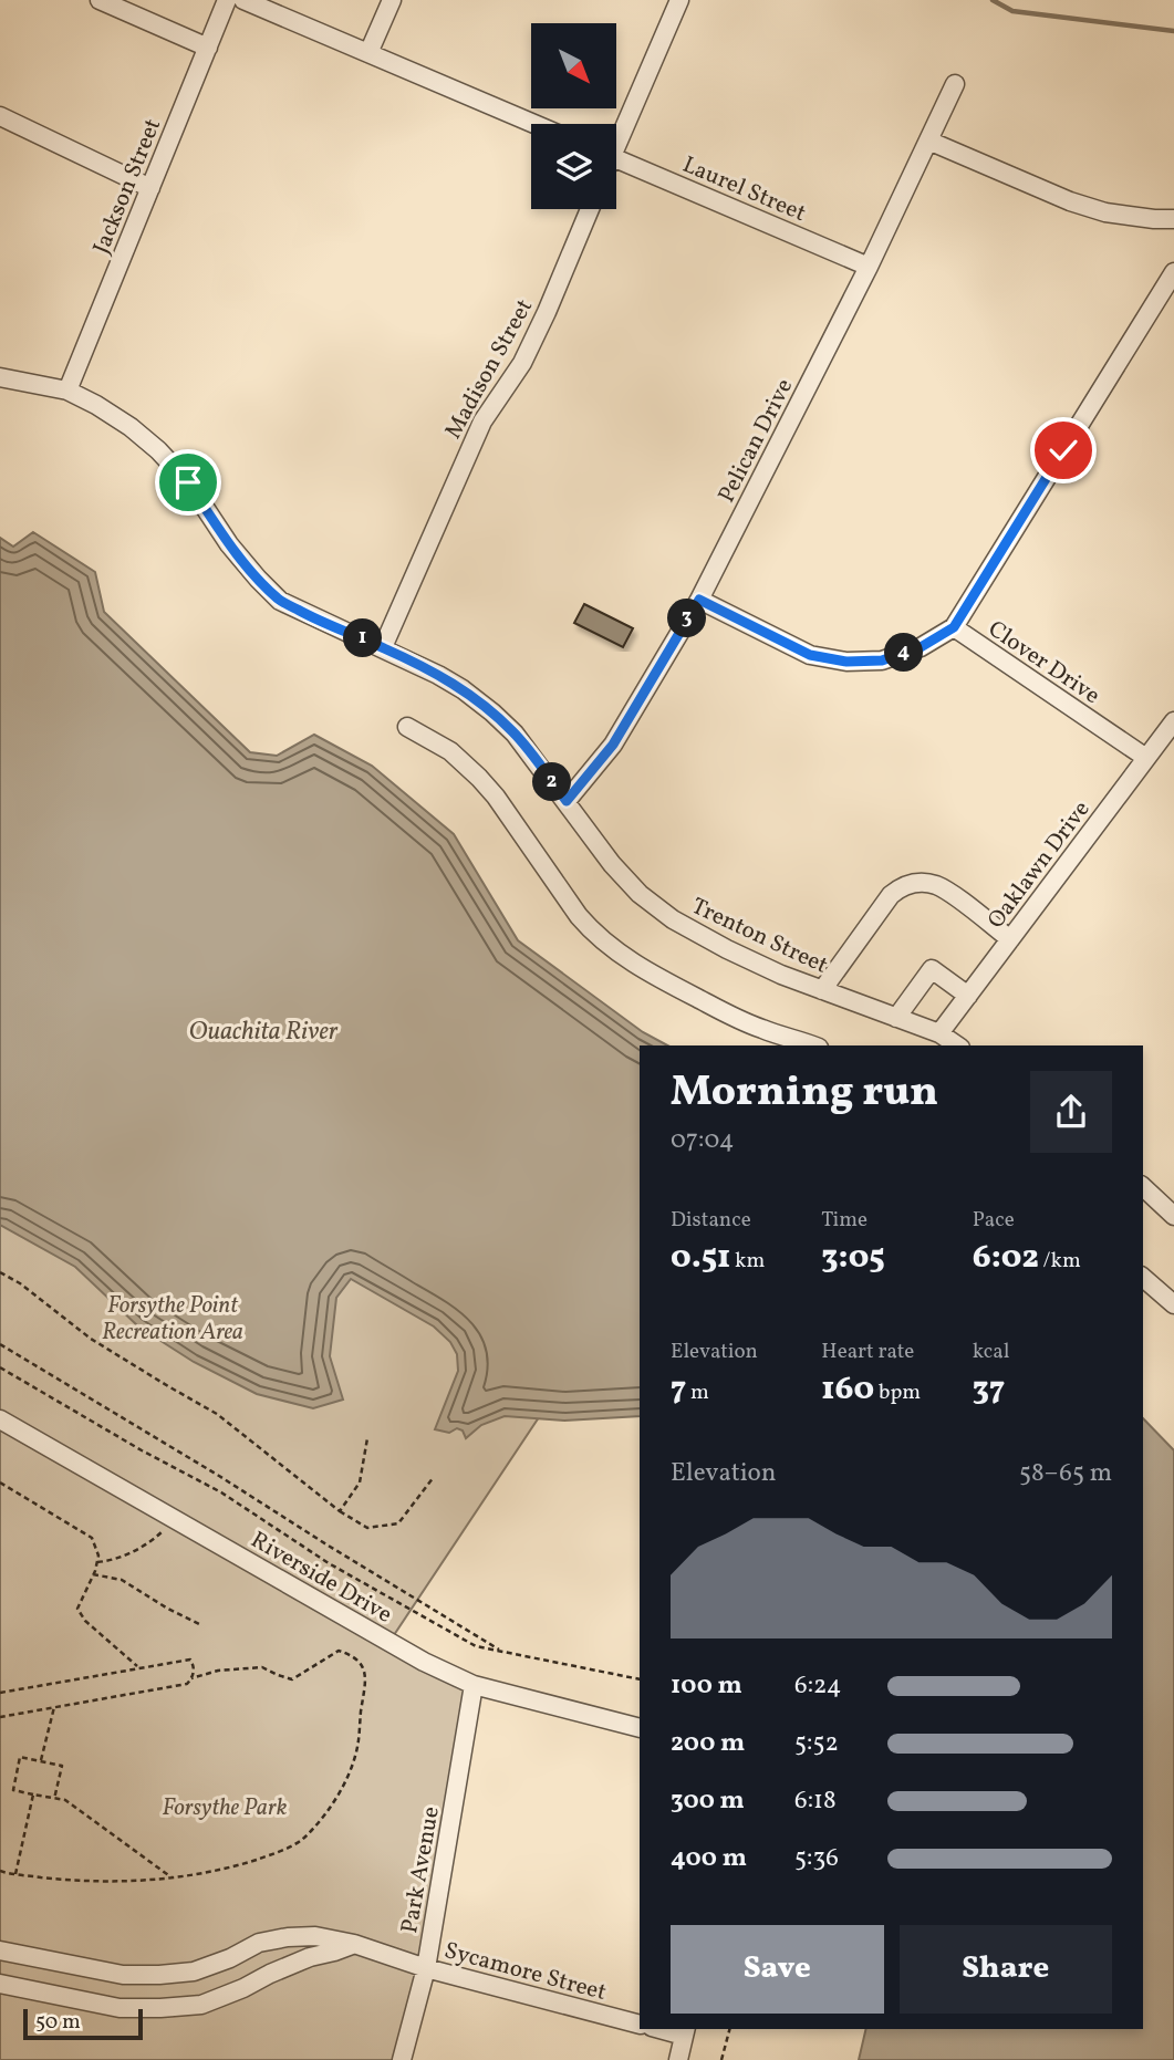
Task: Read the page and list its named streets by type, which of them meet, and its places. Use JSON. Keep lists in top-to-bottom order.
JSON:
{
  "streets": {
    "street": [
      "Jackson Street",
      "Laurel Street",
      "Madison Street",
      "Pelican Drive",
      "Clover Drive",
      "Oaklawn Drive",
      "Trenton Street",
      "Riverside Drive",
      "Park Avenue",
      "Sycamore Street"
    ]
  },
  "crossings": [
    ["Jackson Street", "Trenton Street"],
    ["Laurel Street", "Pelican Drive"],
    ["Madison Street", "Trenton Street"],
    ["Pelican Drive", "Clover Drive"],
    ["Pelican Drive", "Trenton Street"],
    ["Clover Drive", "Oaklawn Drive"],
    ["Oaklawn Drive", "Trenton Street"],
    ["Riverside Drive", "Park Avenue"],
    ["Park Avenue", "Sycamore Street"]
  ],
  "water": ["Ouachita River"],
  "parks": ["Forsythe Point Recreation Area", "Forsythe Park"],
  "scale_bar": "50 m",
  "north": "bottom right",
  "page": {
    "pins": [
      "3",
      "1",
      "4",
      "2"
    ],
    "heading": ["Morning run", "07:04"],
    "stats": [
      ["Distance", "0.51 km"],
      ["Time", "3:05"],
      ["Pace", "6:02 /km"],
      ["Elevation", "7 m"],
      ["Heart rate", "160 bpm"],
      ["kcal", "37"]
    ],
    "chart": ["Elevation", "58–65 m"],
    "list": [
      {
        "name": "100 m",
        "note": "6:24"
      },
      {
        "name": "200 m",
        "note": "5:52"
      },
      {
        "name": "300 m",
        "note": "6:18"
      },
      {
        "name": "400 m",
        "note": "5:36"
      }
    ],
    "buttons": ["Save", "Share"],
    "scale": "50 m"
  }
}
